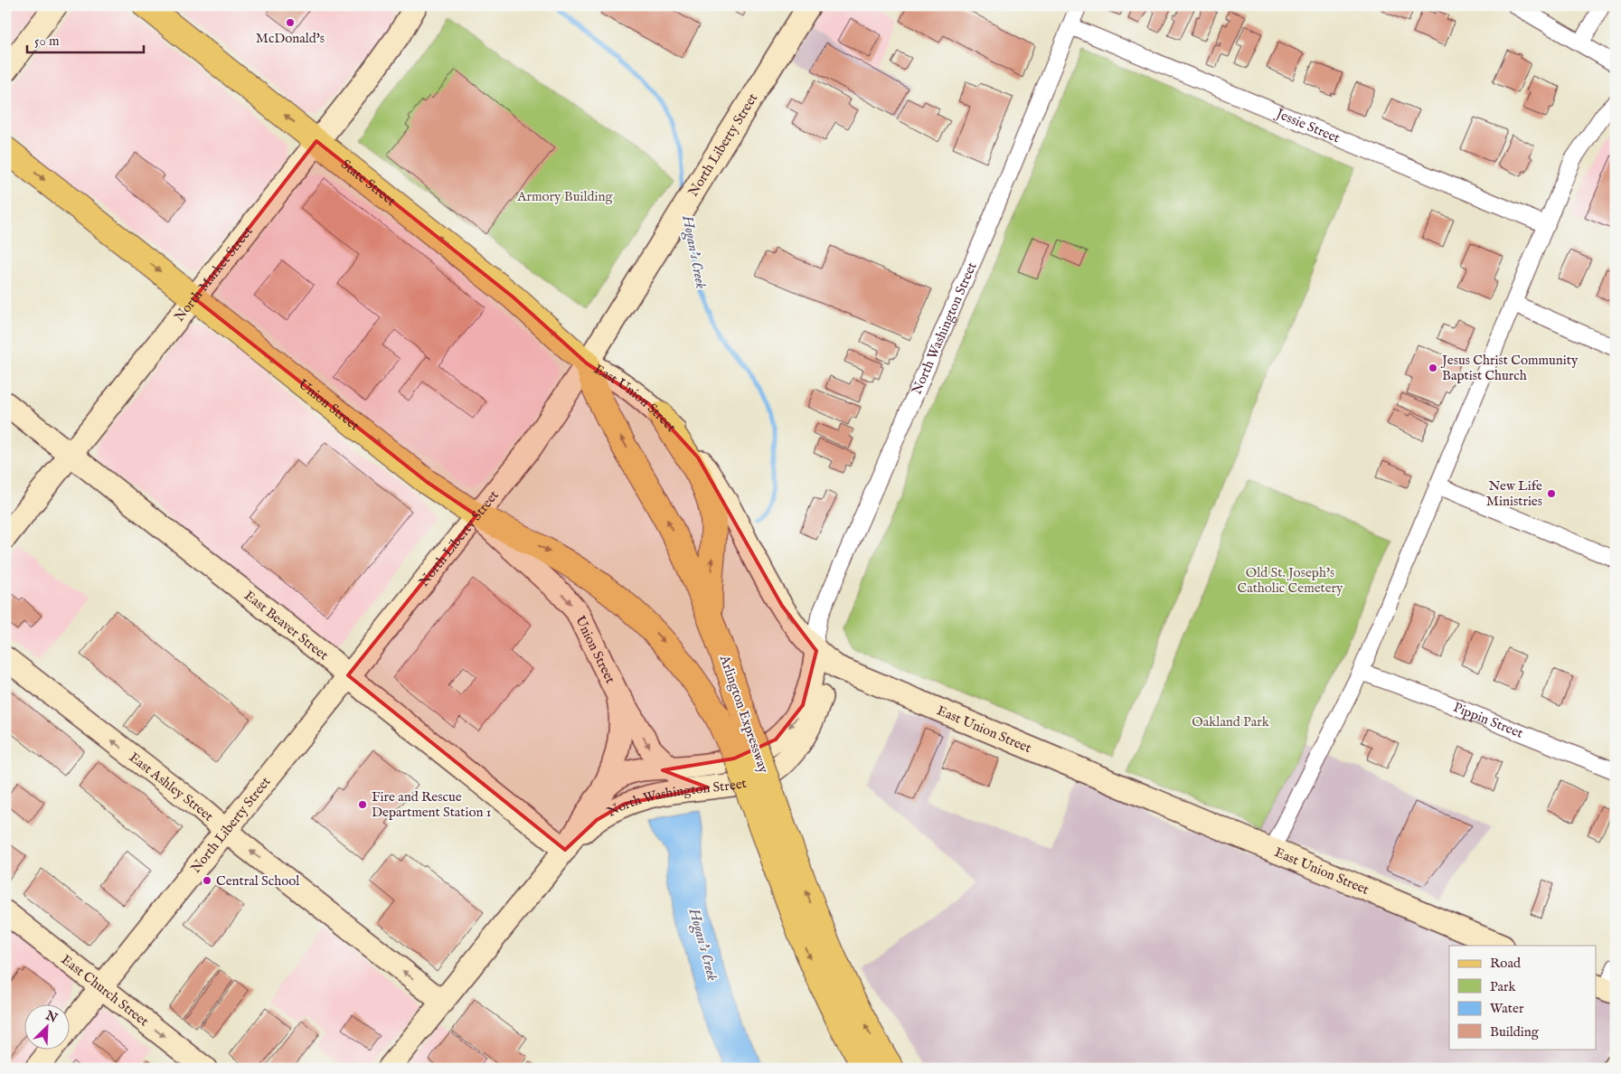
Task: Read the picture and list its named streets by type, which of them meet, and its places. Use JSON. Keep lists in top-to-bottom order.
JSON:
{
  "streets": {
    "main road": ["State Street", "Union Street", "Arlington Expressway"],
    "street": [
      "Jessie Street",
      "North Liberty Street",
      "North Market Street",
      "North Washington Street",
      "East Union Street",
      "East Beaver Street",
      "Pippin Street",
      "East Ashley Street",
      "East Church Street"
    ]
  },
  "crossings": [
    ["Jessie Street", "North Washington Street"],
    ["North Liberty Street", "State Street"],
    ["North Liberty Street", "East Union Street"],
    ["North Liberty Street", "Union Street"],
    ["North Liberty Street", "East Beaver Street"],
    ["North Liberty Street", "Arlington Expressway"],
    ["North Liberty Street", "East Ashley Street"],
    ["North Liberty Street", "East Church Street"],
    ["State Street", "North Market Street"],
    ["State Street", "East Union Street"],
    ["State Street", "Arlington Expressway"],
    ["North Market Street", "Union Street"],
    ["North Market Street", "East Beaver Street"],
    ["North Washington Street", "East Union Street"],
    ["North Washington Street", "Union Street"],
    ["North Washington Street", "East Beaver Street"],
    ["North Washington Street", "East Ashley Street"],
    ["East Union Street", "Arlington Expressway"],
    ["Union Street", "Arlington Expressway"]
  ],
  "one_way": [
    "State Street",
    "Union Street",
    "East Ashley Street",
    "East Church Street"
  ],
  "water": ["Hogan's Creek"],
  "parks": ["Armory Building", "Old St. Joseph's Catholic Cemetery", "Oakland Park"],
  "places": [
    "McDonald's",
    "Jesus Christ Community Baptist Church",
    "New Life Ministries",
    "Fire and Rescue Department Station 1",
    "Central School"
  ],
  "legend": [
    "Road",
    "Park",
    "Water",
    "Building"
  ],
  "scale_bar": "50 m",
  "north": "top right"
}
